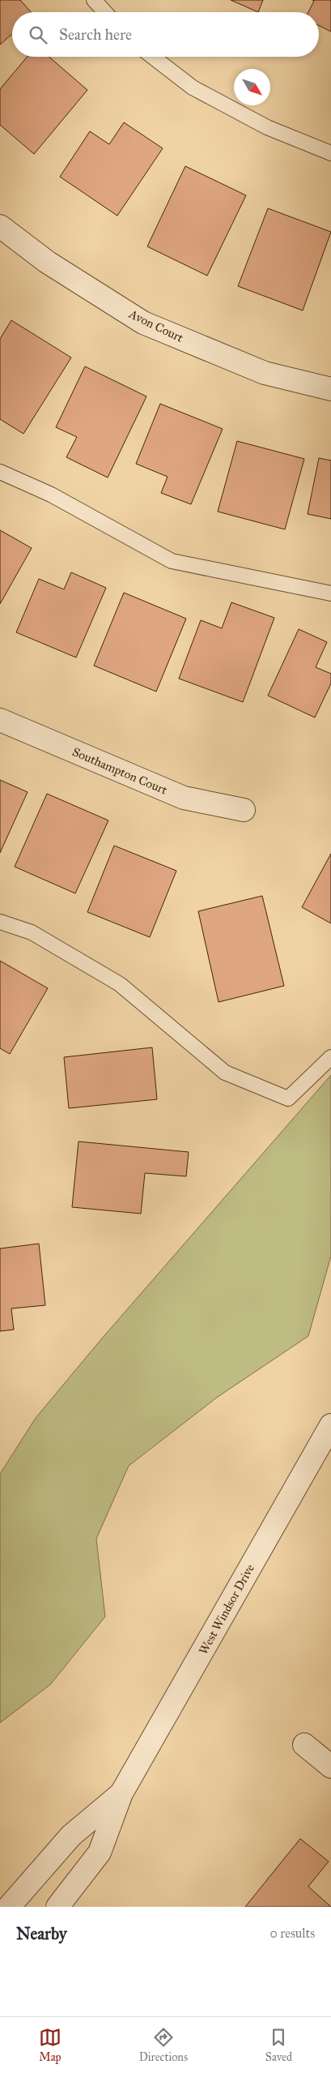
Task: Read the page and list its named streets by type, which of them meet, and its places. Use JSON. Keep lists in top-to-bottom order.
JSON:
{
  "streets": {
    "street": ["Avon Court", "Southampton Court", "West Windsor Drive"]
  },
  "north": "bottom right",
  "page": {
    "search": "Search here",
    "heading": ["Nearby", "0 results"],
    "nav": ["Map", "Directions", "Saved"]
  }
}
